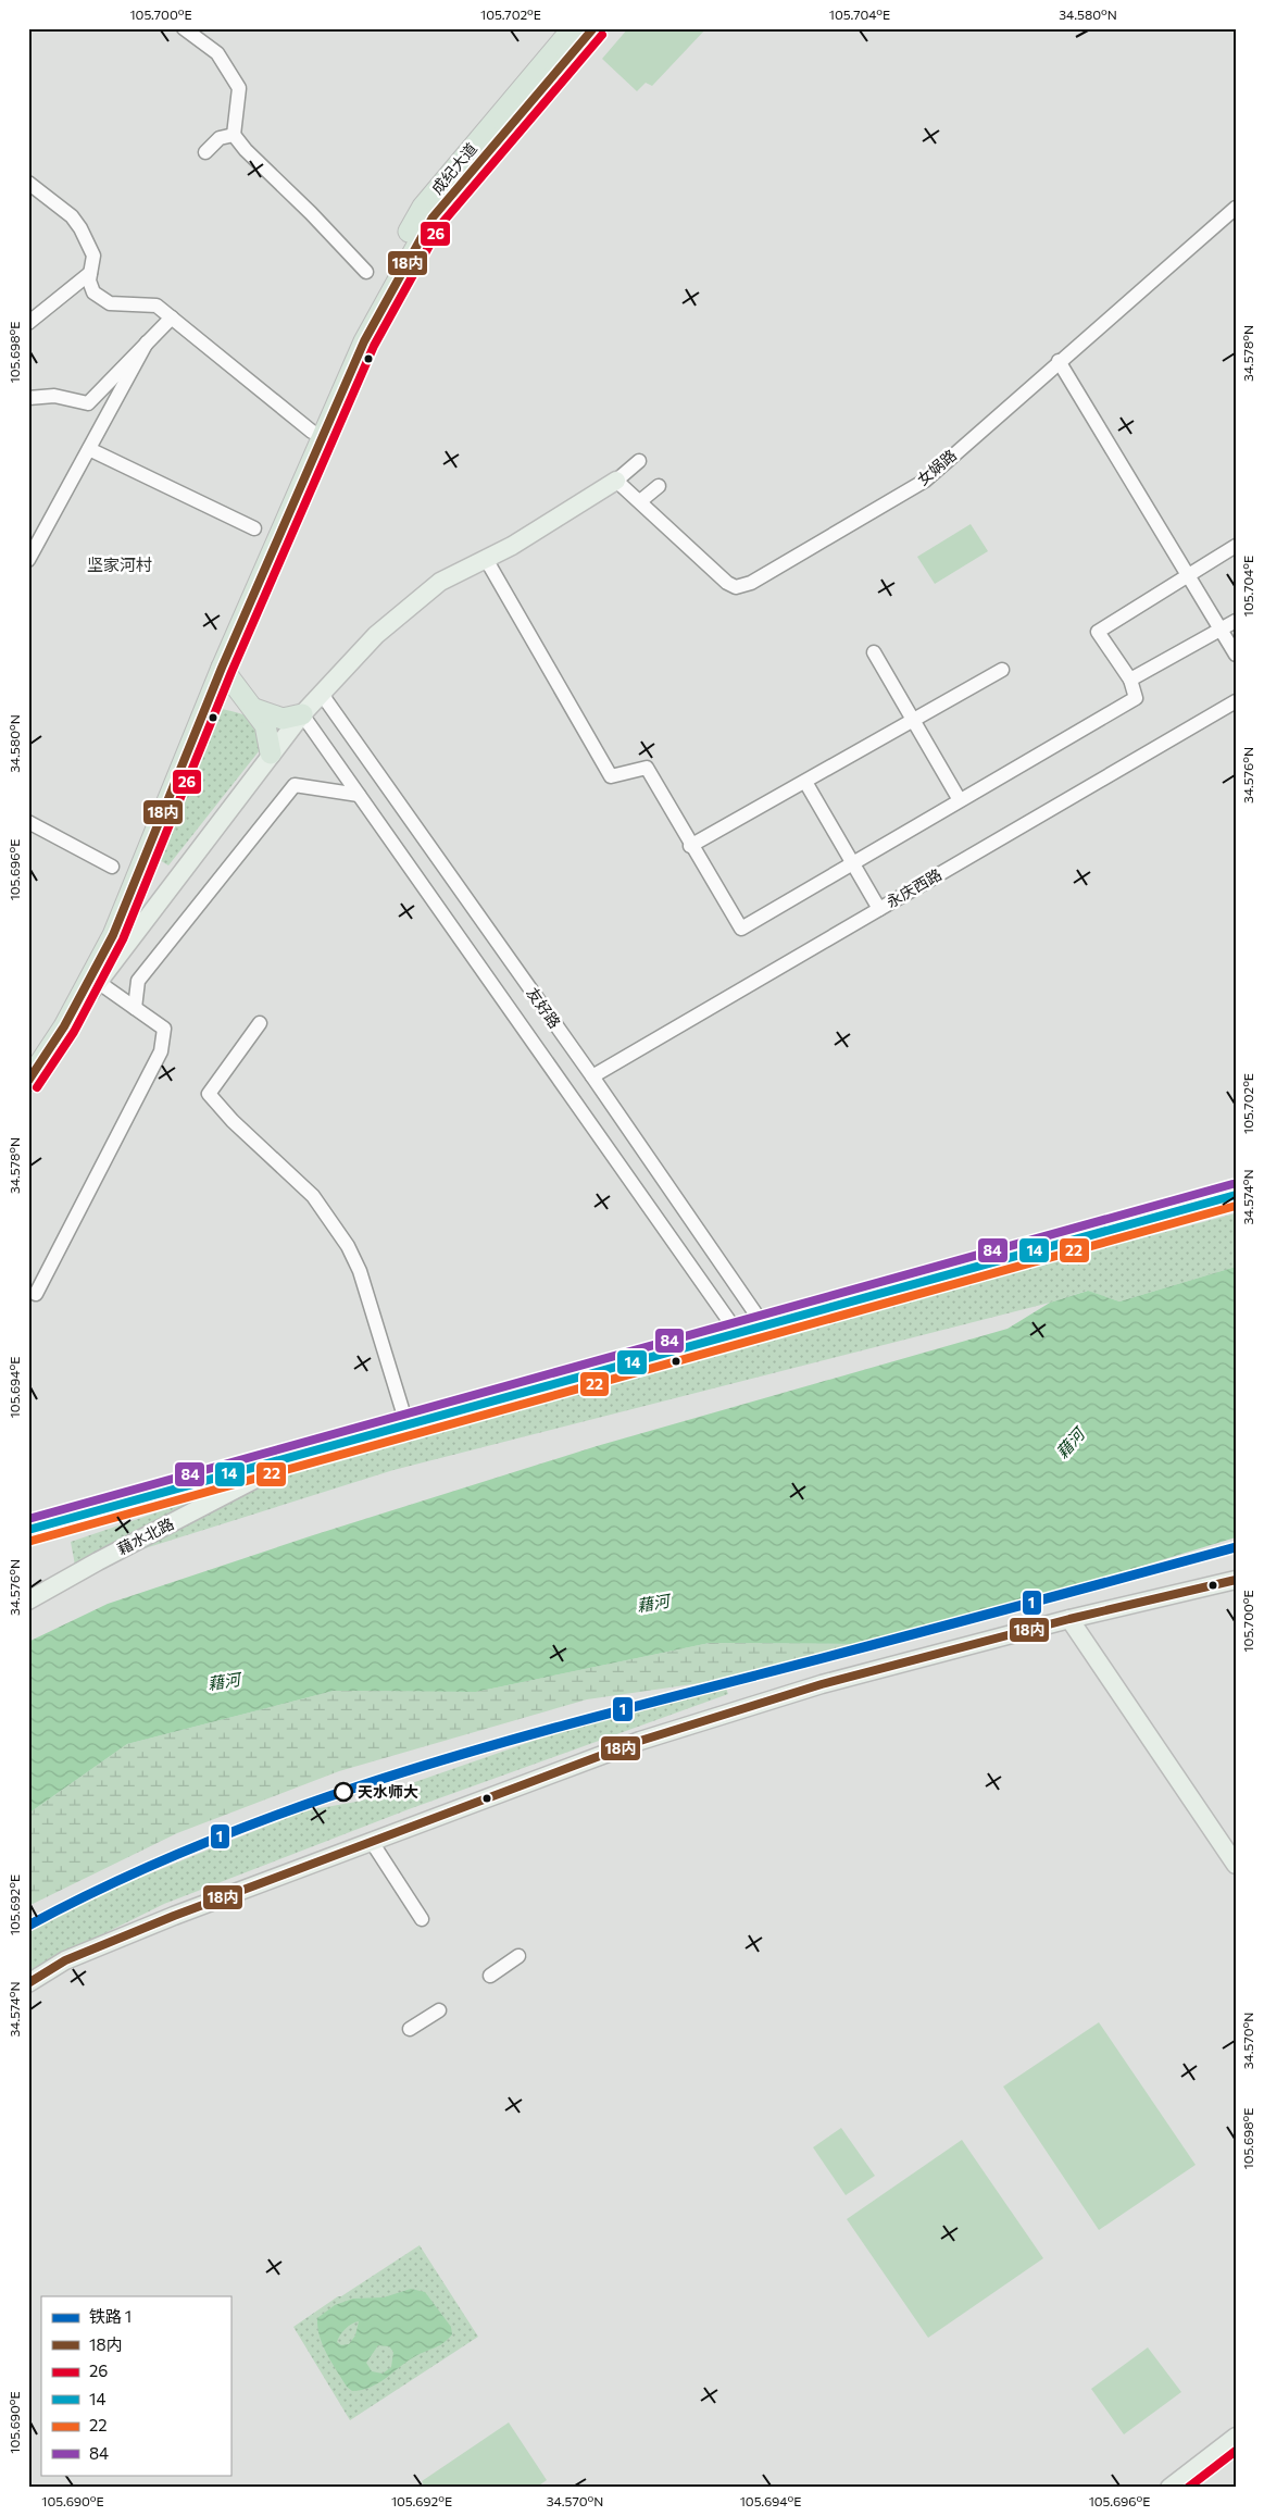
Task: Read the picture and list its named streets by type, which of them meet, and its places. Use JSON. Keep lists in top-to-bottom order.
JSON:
{
  "streets": {
    "highway": ["成纪大道"],
    "main road": ["藉水北路"],
    "street": ["女娲路", "永庆西路", "友好路"]
  },
  "crossings": [
    ["永庆西路", "友好路"]
  ],
  "districts": ["坚家河村"],
  "water": ["藉河"],
  "places": ["天水师大"],
  "lines": [
    "transit line 18内",
    "transit line 26",
    "transit line 84",
    "transit line 14",
    "transit line 22",
    "rail line 1"
  ],
  "legend": [
    "铁路 1",
    "18内",
    "26",
    "14",
    "22",
    "84"
  ],
  "coordinates": [
    "105.700°E",
    "105.702°E",
    "105.704°E",
    "34.580°N",
    "105.698°E",
    "34.578°N",
    "34.576°N",
    "105.696°E",
    "34.574°N",
    "105.694°E",
    "105.692°E",
    "34.570°N",
    "105.690°E"
  ]
}
